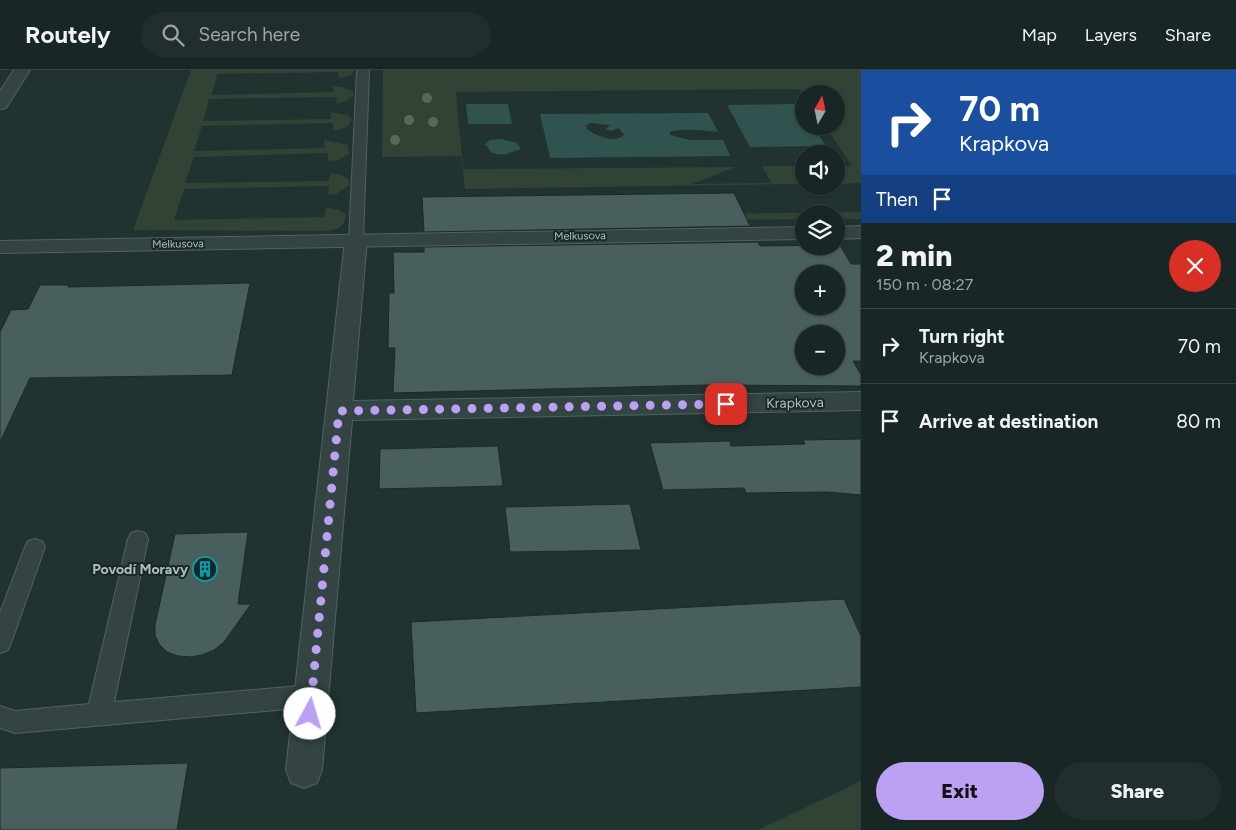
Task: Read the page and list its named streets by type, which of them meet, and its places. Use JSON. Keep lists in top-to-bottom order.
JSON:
{
  "streets": {
    "street": ["Melkusova", "Krapkova"]
  },
  "places": {
    "building": ["Povodí Moravy"]
  },
  "north": "top",
  "page": {
    "header": "Routely",
    "search": "Search here",
    "nav": ["Map", "Layers", "Share"],
    "turn": ["70 m", "Krapkova"],
    "map_buttons": ["+", "−"],
    "then": "Then",
    "heading": ["2 min", "150 m · 08:27"],
    "list": [
      {
        "name": "Turn right",
        "note": "Krapkova",
        "value": "70 m"
      },
      {
        "name": "Arrive at destination",
        "value": "80 m"
      }
    ],
    "buttons": ["Exit", "Share"]
  }
}
